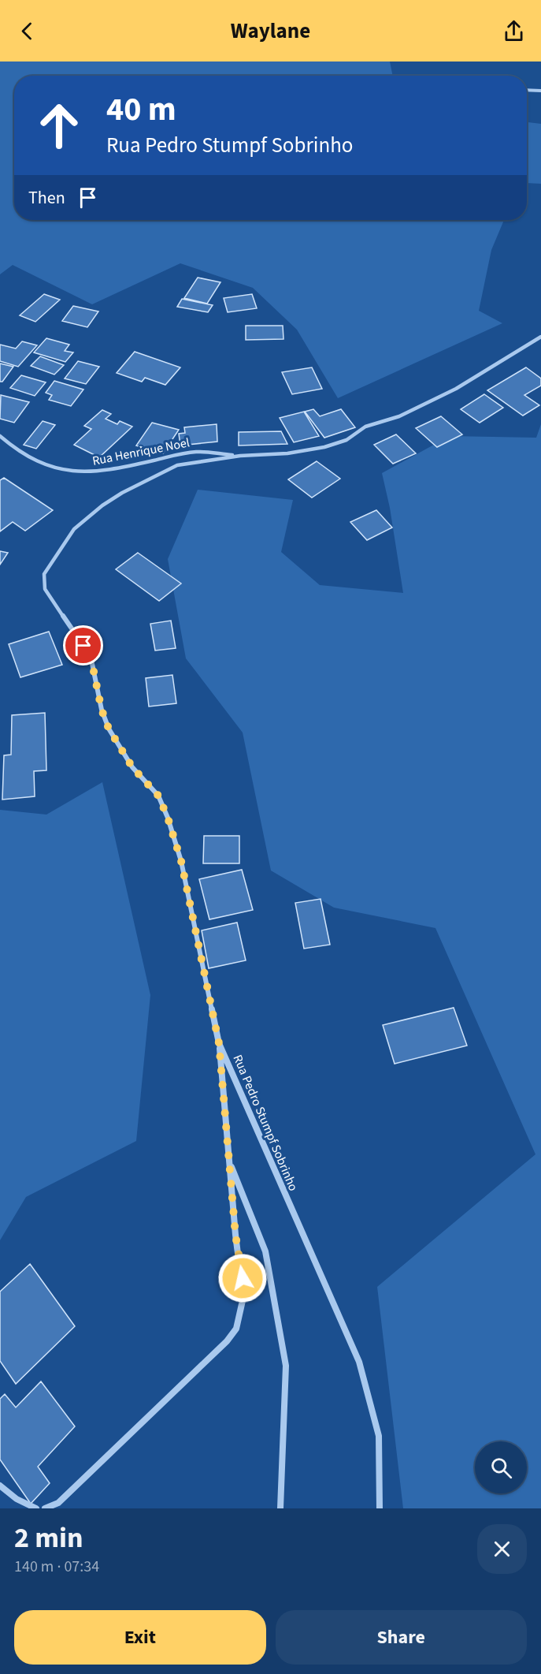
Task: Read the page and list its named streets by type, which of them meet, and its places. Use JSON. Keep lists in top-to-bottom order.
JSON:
{
  "streets": {
    "street": ["Rua Henrique Noel", "Rua Pedro Stumpf Sobrinho"]
  },
  "crossings": [
    ["Rua Henrique Noel", "Rua Pedro Stumpf Sobrinho"]
  ],
  "page": {
    "header": "Waylane",
    "turn": ["40 m", "Rua Pedro Stumpf Sobrinho"],
    "then": "Then",
    "heading": ["2 min", "140 m · 07:34"],
    "buttons": ["Exit", "Share"]
  }
}
